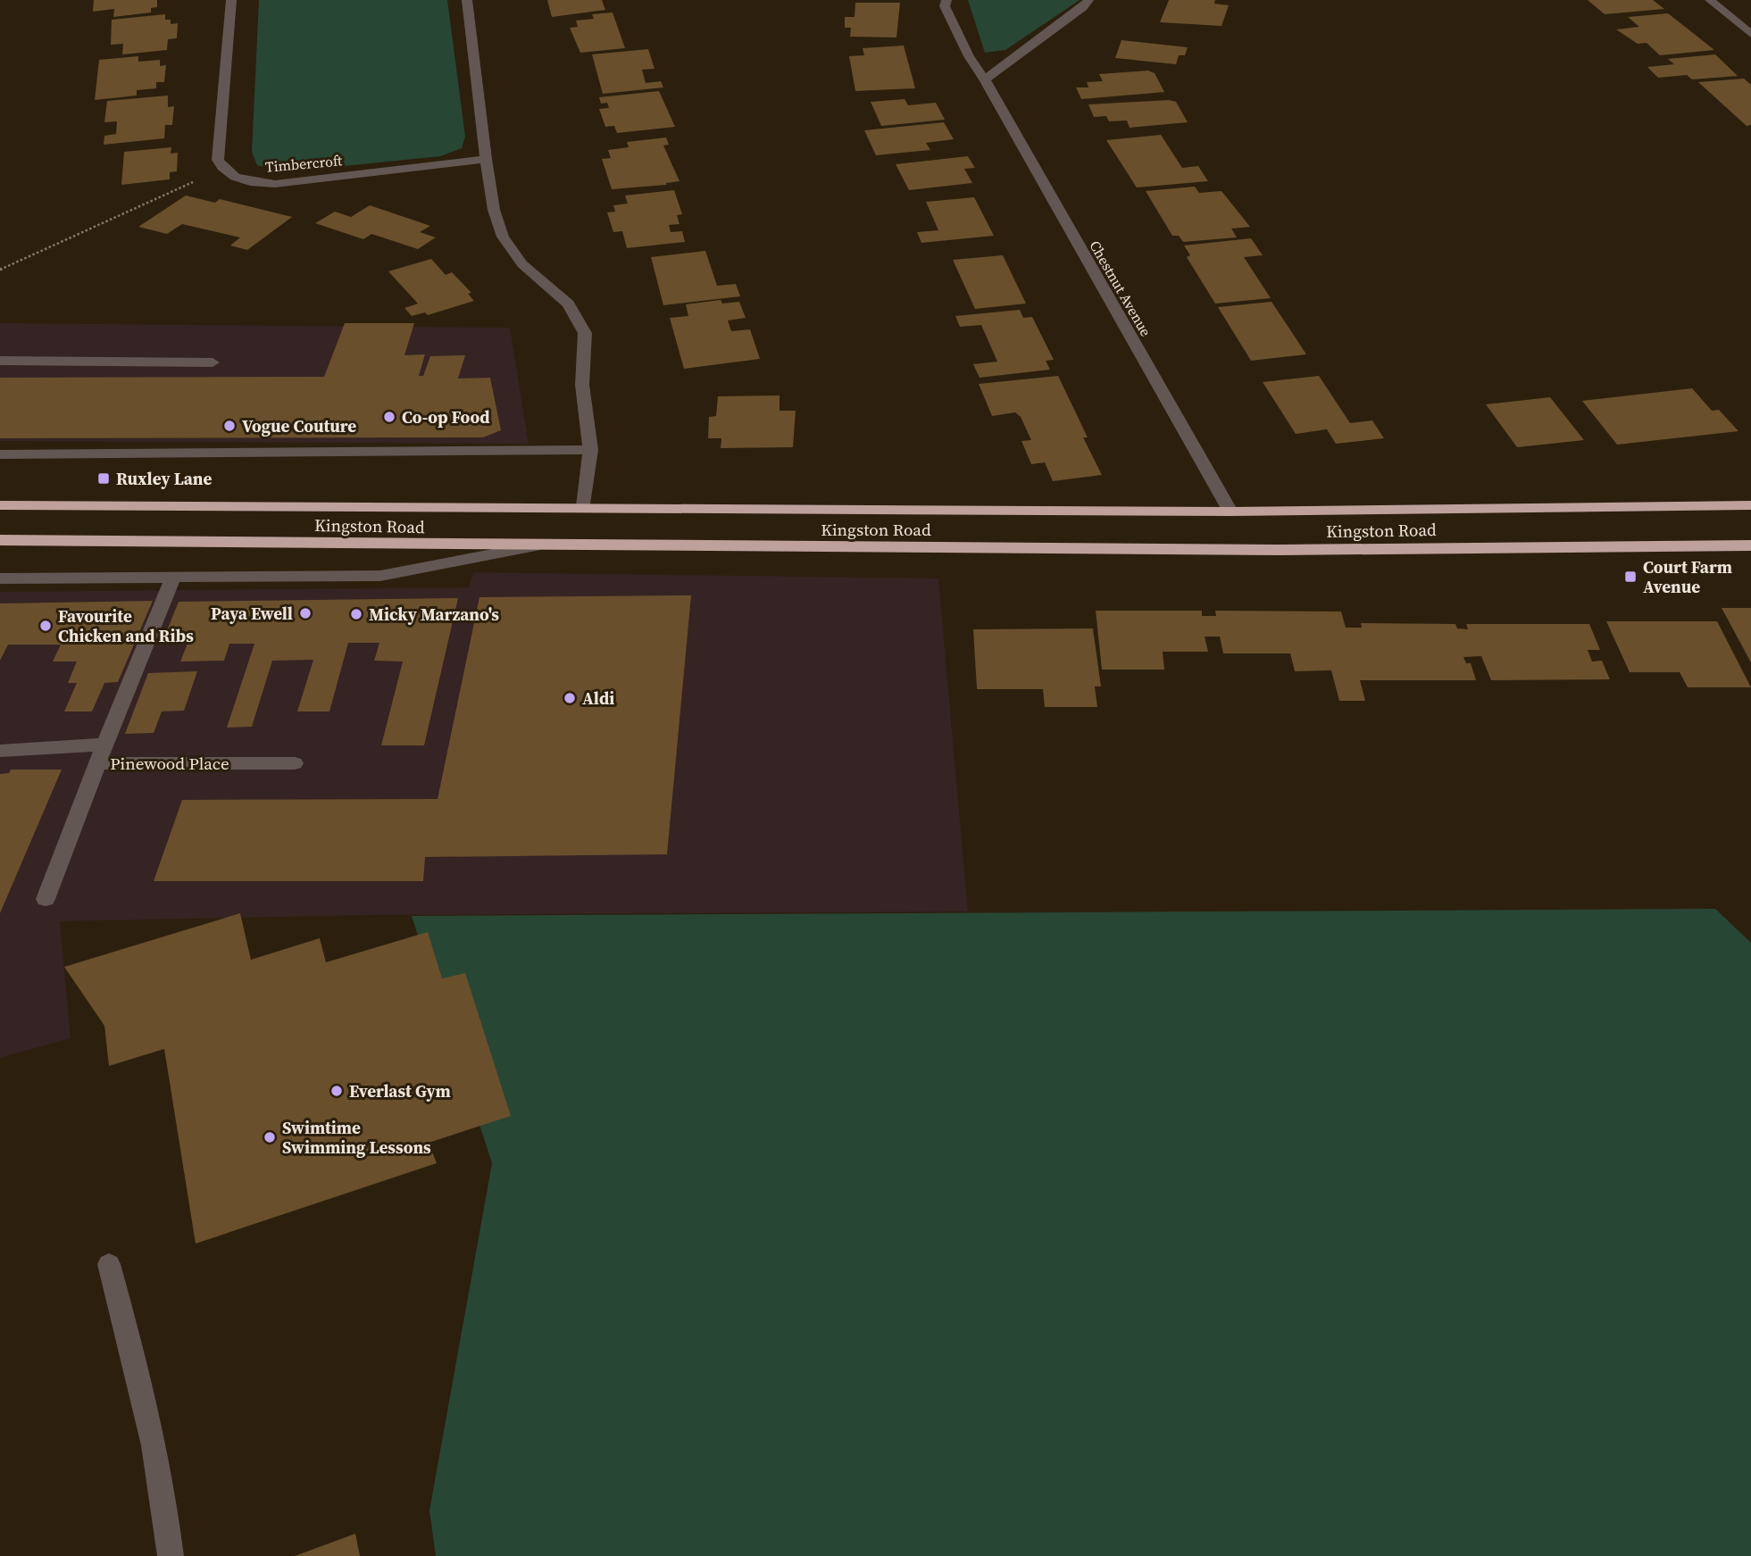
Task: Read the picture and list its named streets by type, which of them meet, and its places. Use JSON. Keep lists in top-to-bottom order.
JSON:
{
  "streets": {
    "highway": ["Kingston Road"],
    "street": ["Timbercroft", "Chestnut Avenue", "Pinewood Place"]
  },
  "crossings": [
    ["Chestnut Avenue", "Kingston Road"]
  ],
  "places": {
    "other": [
      "Co-op Food",
      "Vogue Couture",
      "Paya Ewell",
      "Micky Marzano's",
      "Favourite Chicken and Ribs",
      "Aldi",
      "Everlast Gym",
      "Swimtime Swimming Lessons"
    ],
    "transit": ["Ruxley Lane", "Court Farm Avenue"]
  }
}
